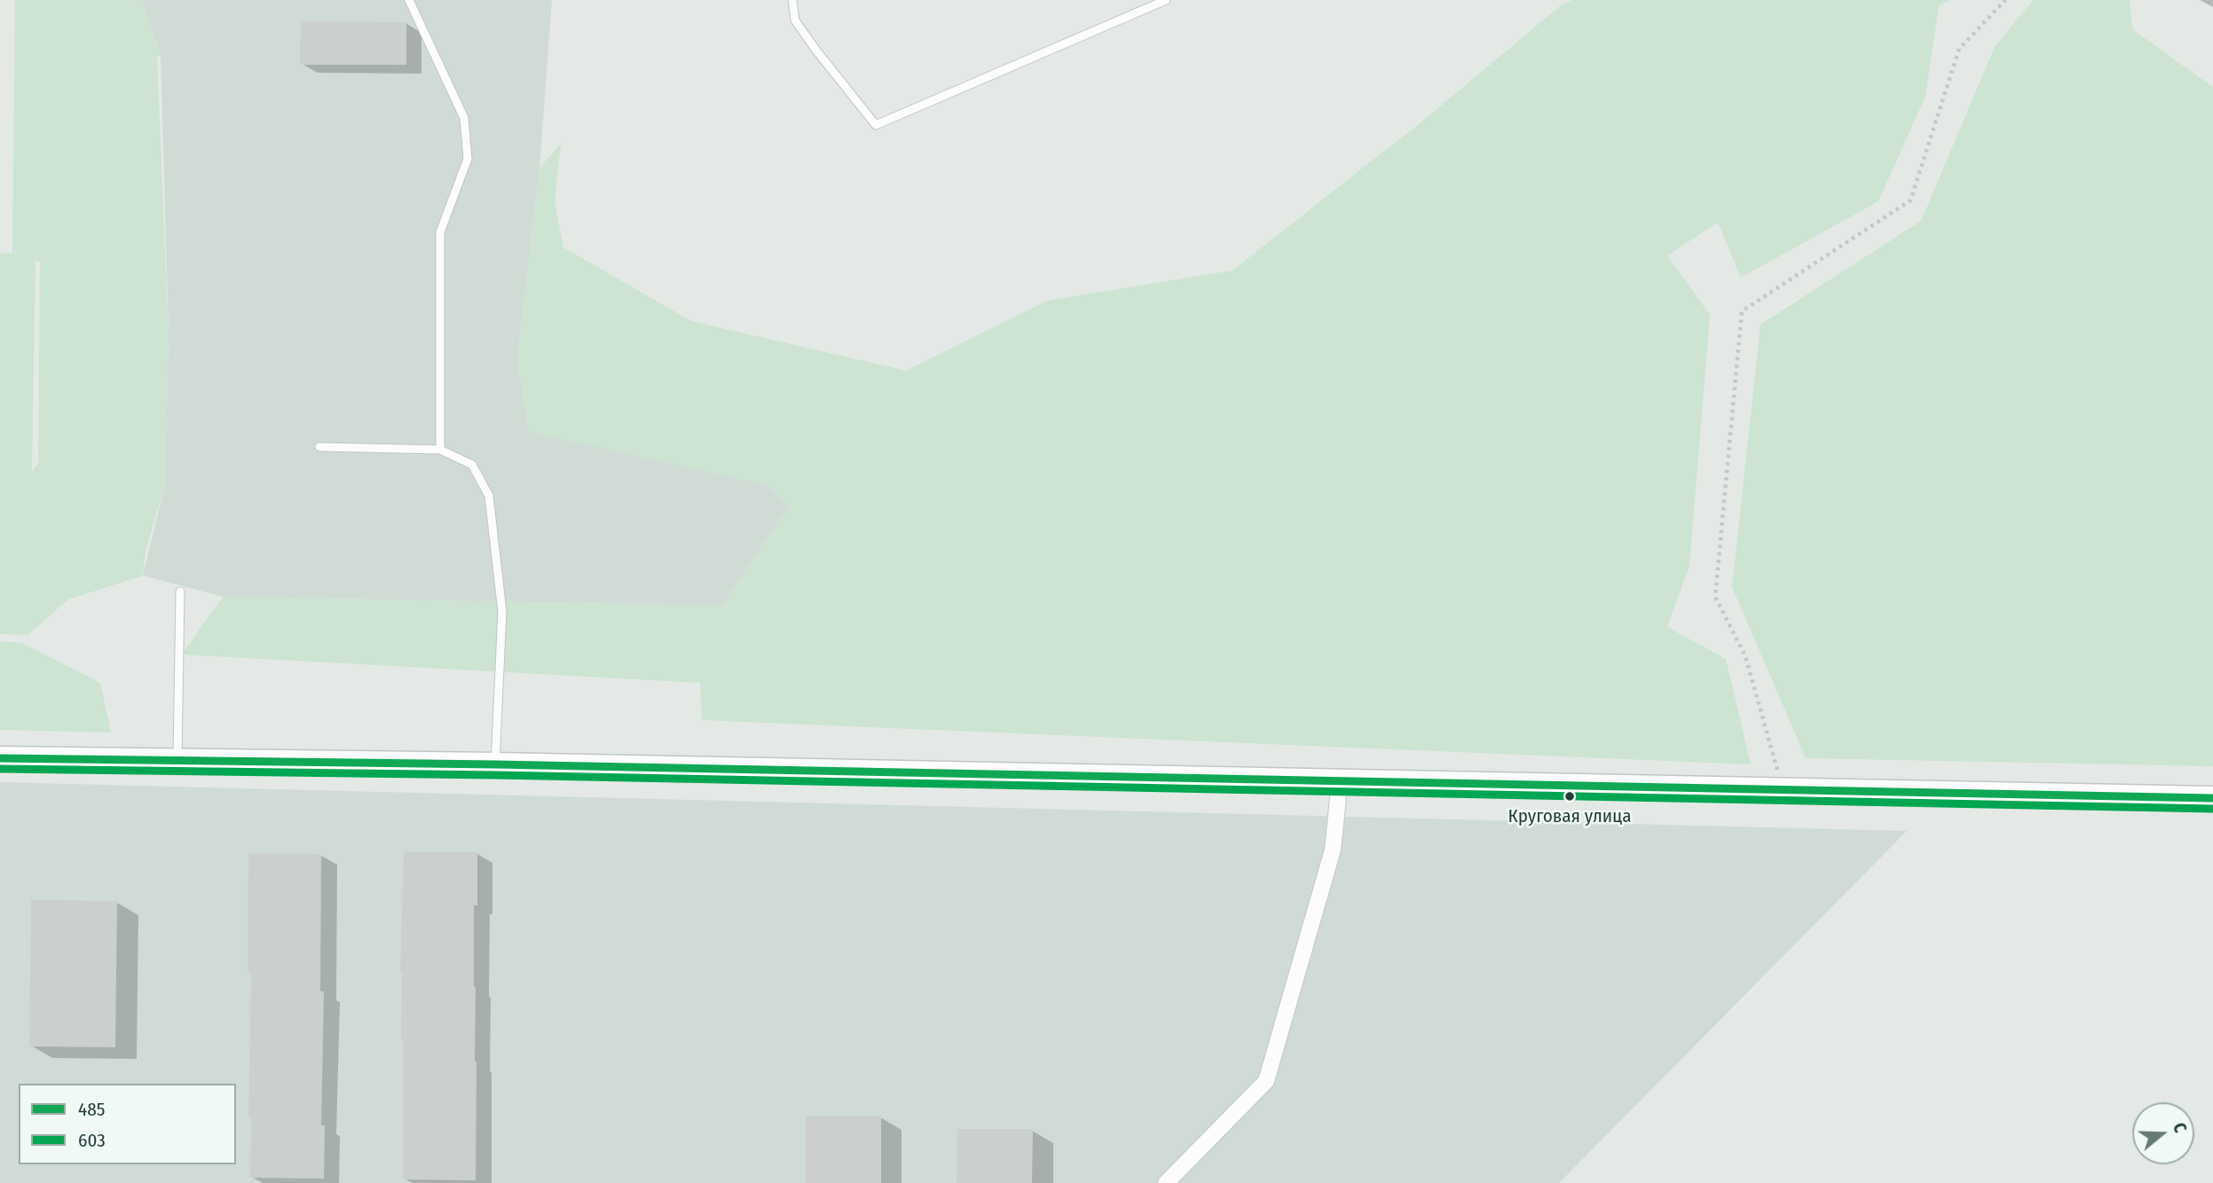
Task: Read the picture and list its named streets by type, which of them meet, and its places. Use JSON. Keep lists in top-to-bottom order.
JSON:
{
  "places": ["Круговая улица"],
  "lines": ["transit line 485", "transit line 603"],
  "legend": ["485", "603"],
  "north": "right"
}
